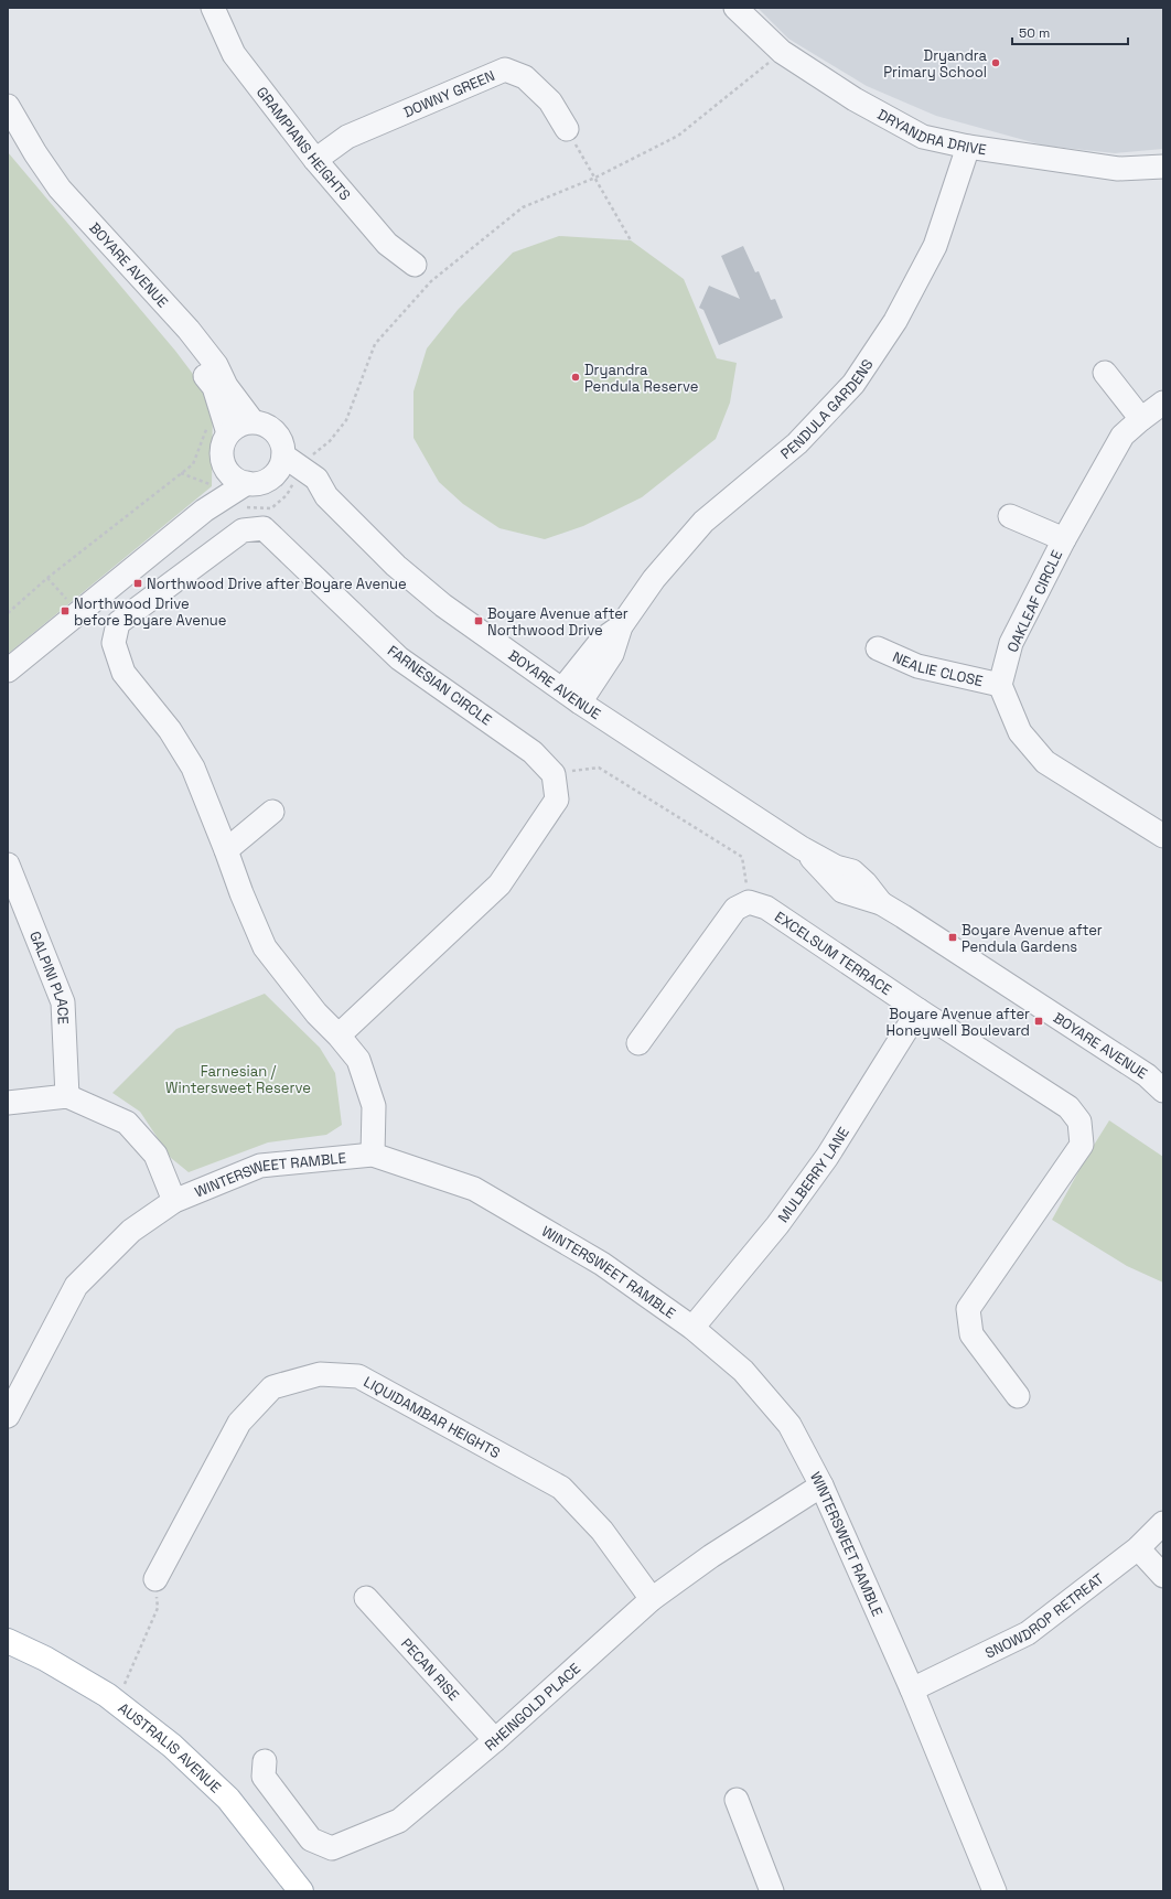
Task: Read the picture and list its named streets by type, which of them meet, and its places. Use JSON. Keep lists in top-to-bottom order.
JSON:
{
  "streets": {
    "main road": ["AUSTRALIS AVENUE"],
    "street": [
      "DOWNY GREEN",
      "DRYANDRA DRIVE",
      "GRAMPIANS HEIGHTS",
      "BOYARE AVENUE",
      "PENDULA GARDENS",
      "OAKLEAF CIRCLE",
      "NEALIE CLOSE",
      "FARNESIAN CIRCLE",
      "EXCELSUM TERRACE",
      "GALPINI PLACE",
      "MULBERRY LANE",
      "WINTERSWEET RAMBLE",
      "LIQUIDAMBAR HEIGHTS",
      "SNOWDROP RETREAT",
      "PECAN RISE",
      "RHEINGOLD PLACE"
    ]
  },
  "crossings": [
    ["DOWNY GREEN", "GRAMPIANS HEIGHTS"],
    ["DRYANDRA DRIVE", "PENDULA GARDENS"],
    ["BOYARE AVENUE", "PENDULA GARDENS"],
    ["OAKLEAF CIRCLE", "NEALIE CLOSE"],
    ["FARNESIAN CIRCLE", "WINTERSWEET RAMBLE"],
    ["EXCELSUM TERRACE", "MULBERRY LANE"],
    ["MULBERRY LANE", "WINTERSWEET RAMBLE"],
    ["WINTERSWEET RAMBLE", "SNOWDROP RETREAT"],
    ["WINTERSWEET RAMBLE", "RHEINGOLD PLACE"],
    ["LIQUIDAMBAR HEIGHTS", "RHEINGOLD PLACE"],
    ["PECAN RISE", "RHEINGOLD PLACE"]
  ],
  "parks": ["Farnesian / Wintersweet Reserve"],
  "places": {
    "other": ["Dryandra Primary School", "Dryandra Pendula Reserve"],
    "transit": [
      "Northwood Drive after Boyare Avenue",
      "Northwood Drive before Boyare Avenue",
      "Boyare Avenue after Northwood Drive",
      "Boyare Avenue after Pendula Gardens",
      "Boyare Avenue after Honeywell Boulevard"
    ]
  },
  "scale_bar": "50 m"
}
